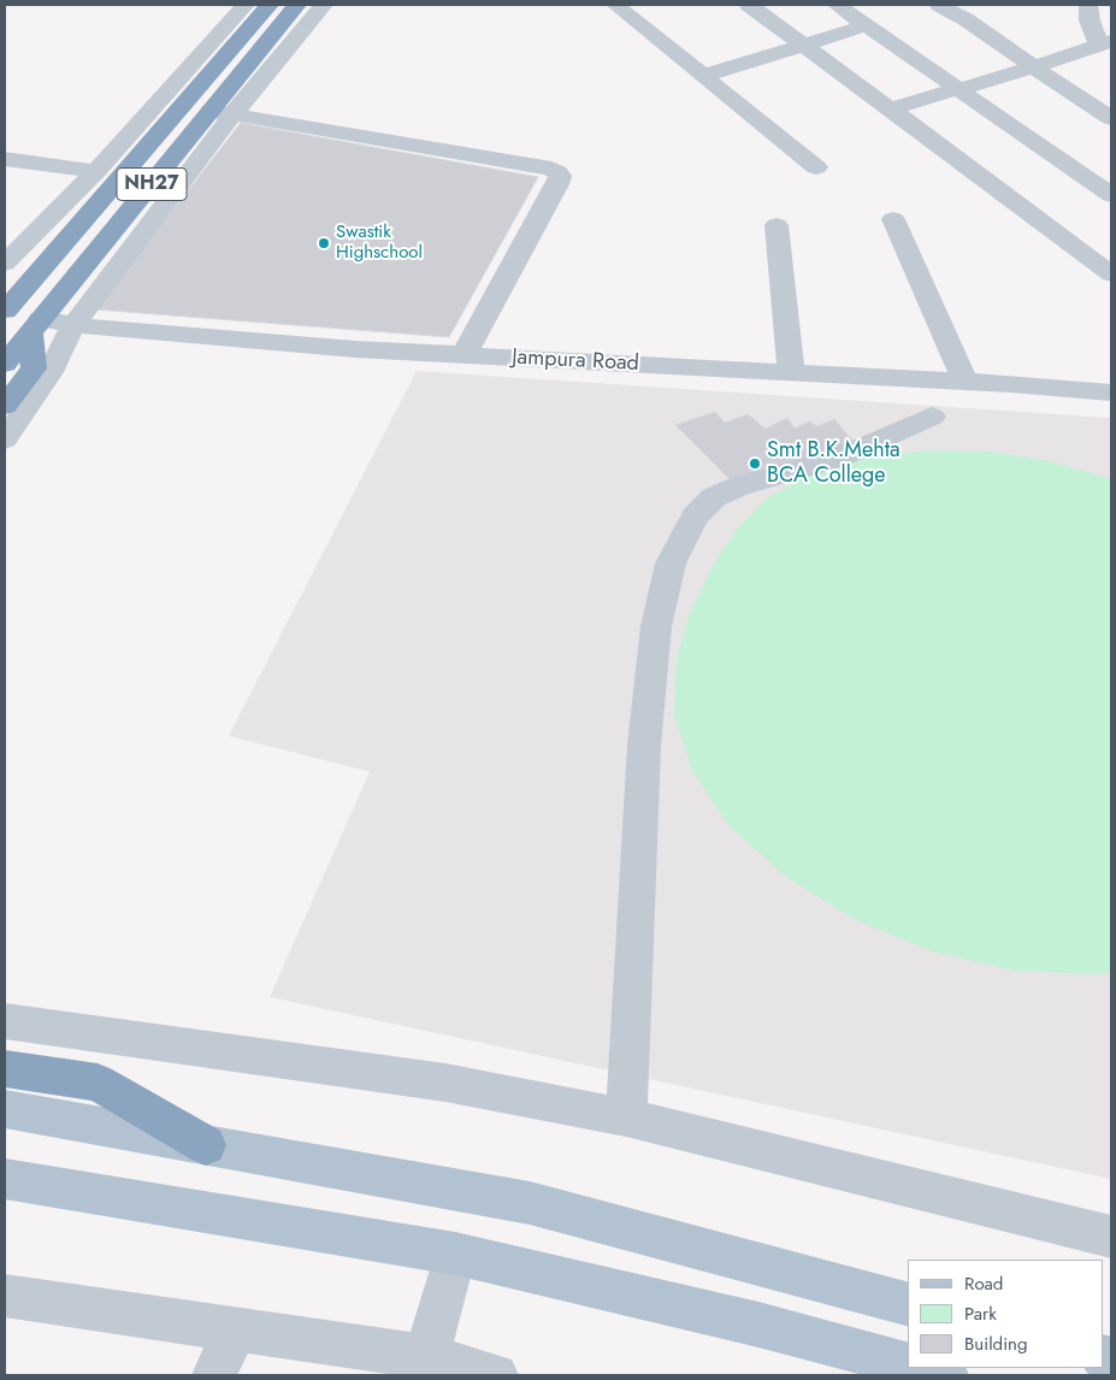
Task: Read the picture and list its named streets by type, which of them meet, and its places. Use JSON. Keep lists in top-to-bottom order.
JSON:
{
  "streets": {
    "highway": ["NH27"],
    "street": ["Jampura Road"]
  },
  "crossings": [
    ["NH27", "Jampura Road"]
  ],
  "places": ["Swastik Highschool", "Smt B.K.Mehta BCA College"],
  "legend": ["Road", "Park", "Building"]
}
